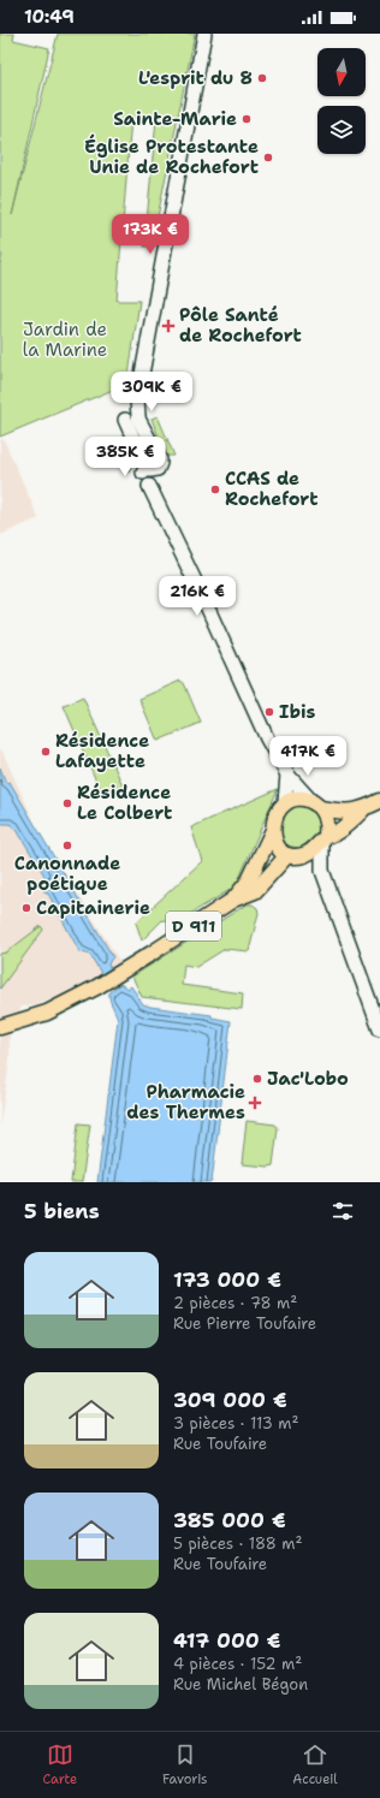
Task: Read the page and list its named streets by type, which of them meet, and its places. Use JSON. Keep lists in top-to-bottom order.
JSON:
{
  "streets": {
    "main road": ["D 911"]
  },
  "parks": ["Jardin de la Marine"],
  "places": {
    "other": [
      "L'esprit du 8",
      "Sainte-Marie",
      "Église Protestante Unie de Rochefort",
      "CCAS de Rochefort",
      "Ibis",
      "Résidence Lafayette",
      "Résidence Le Colbert",
      "Canonnade poétique",
      "Capitainerie",
      "Jac'Lobo"
    ],
    "health": ["Pôle Santé de Rochefort", "Pharmacie des Thermes"]
  },
  "north": "bottom",
  "page": {
    "status": "10:49",
    "price": [
      "173K €",
      "309K €",
      "385K €",
      "216K €",
      "417K €"
    ],
    "heading": "5 biens",
    "list": [
      {
        "name": "173 000 €",
        "note": "2 pièces · 78 m² · Rue Pierre Toufaire"
      },
      {
        "name": "309 000 €",
        "note": "3 pièces · 113 m² · Rue Toufaire"
      },
      {
        "name": "385 000 €",
        "note": "5 pièces · 188 m² · Rue Toufaire"
      },
      {
        "name": "417 000 €",
        "note": "4 pièces · 152 m² · Rue Michel Bégon"
      }
    ],
    "tabs": ["Carte", "Favoris", "Accueil"]
  }
}
